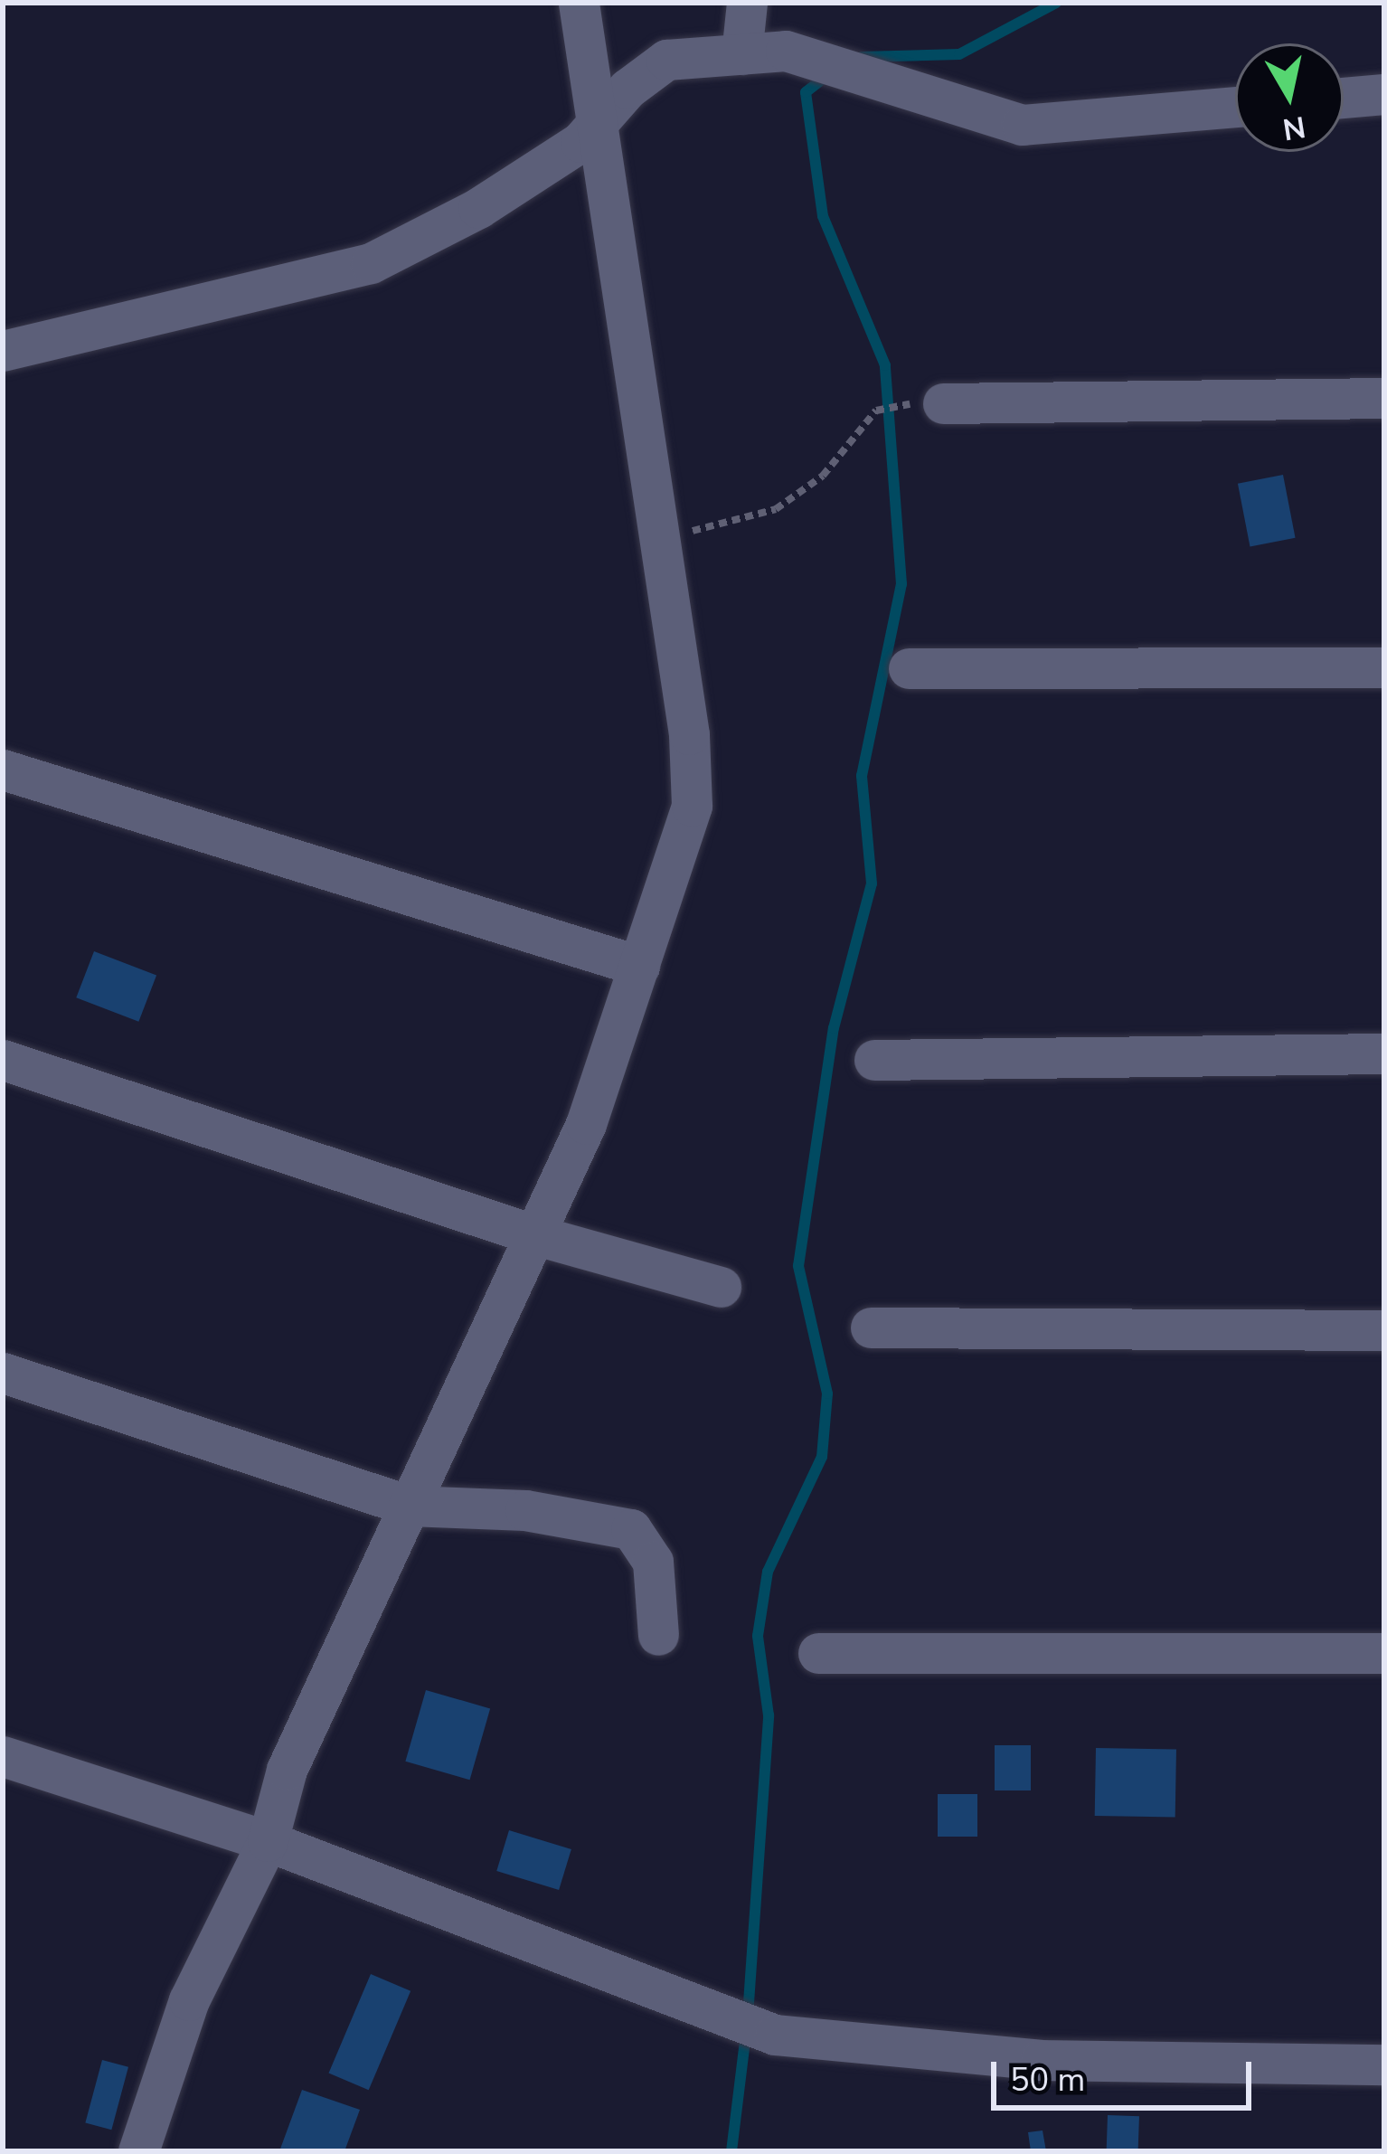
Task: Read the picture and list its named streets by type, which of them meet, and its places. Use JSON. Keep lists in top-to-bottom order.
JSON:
{
  "scale_bar": "50 m",
  "north": "bottom"
}
